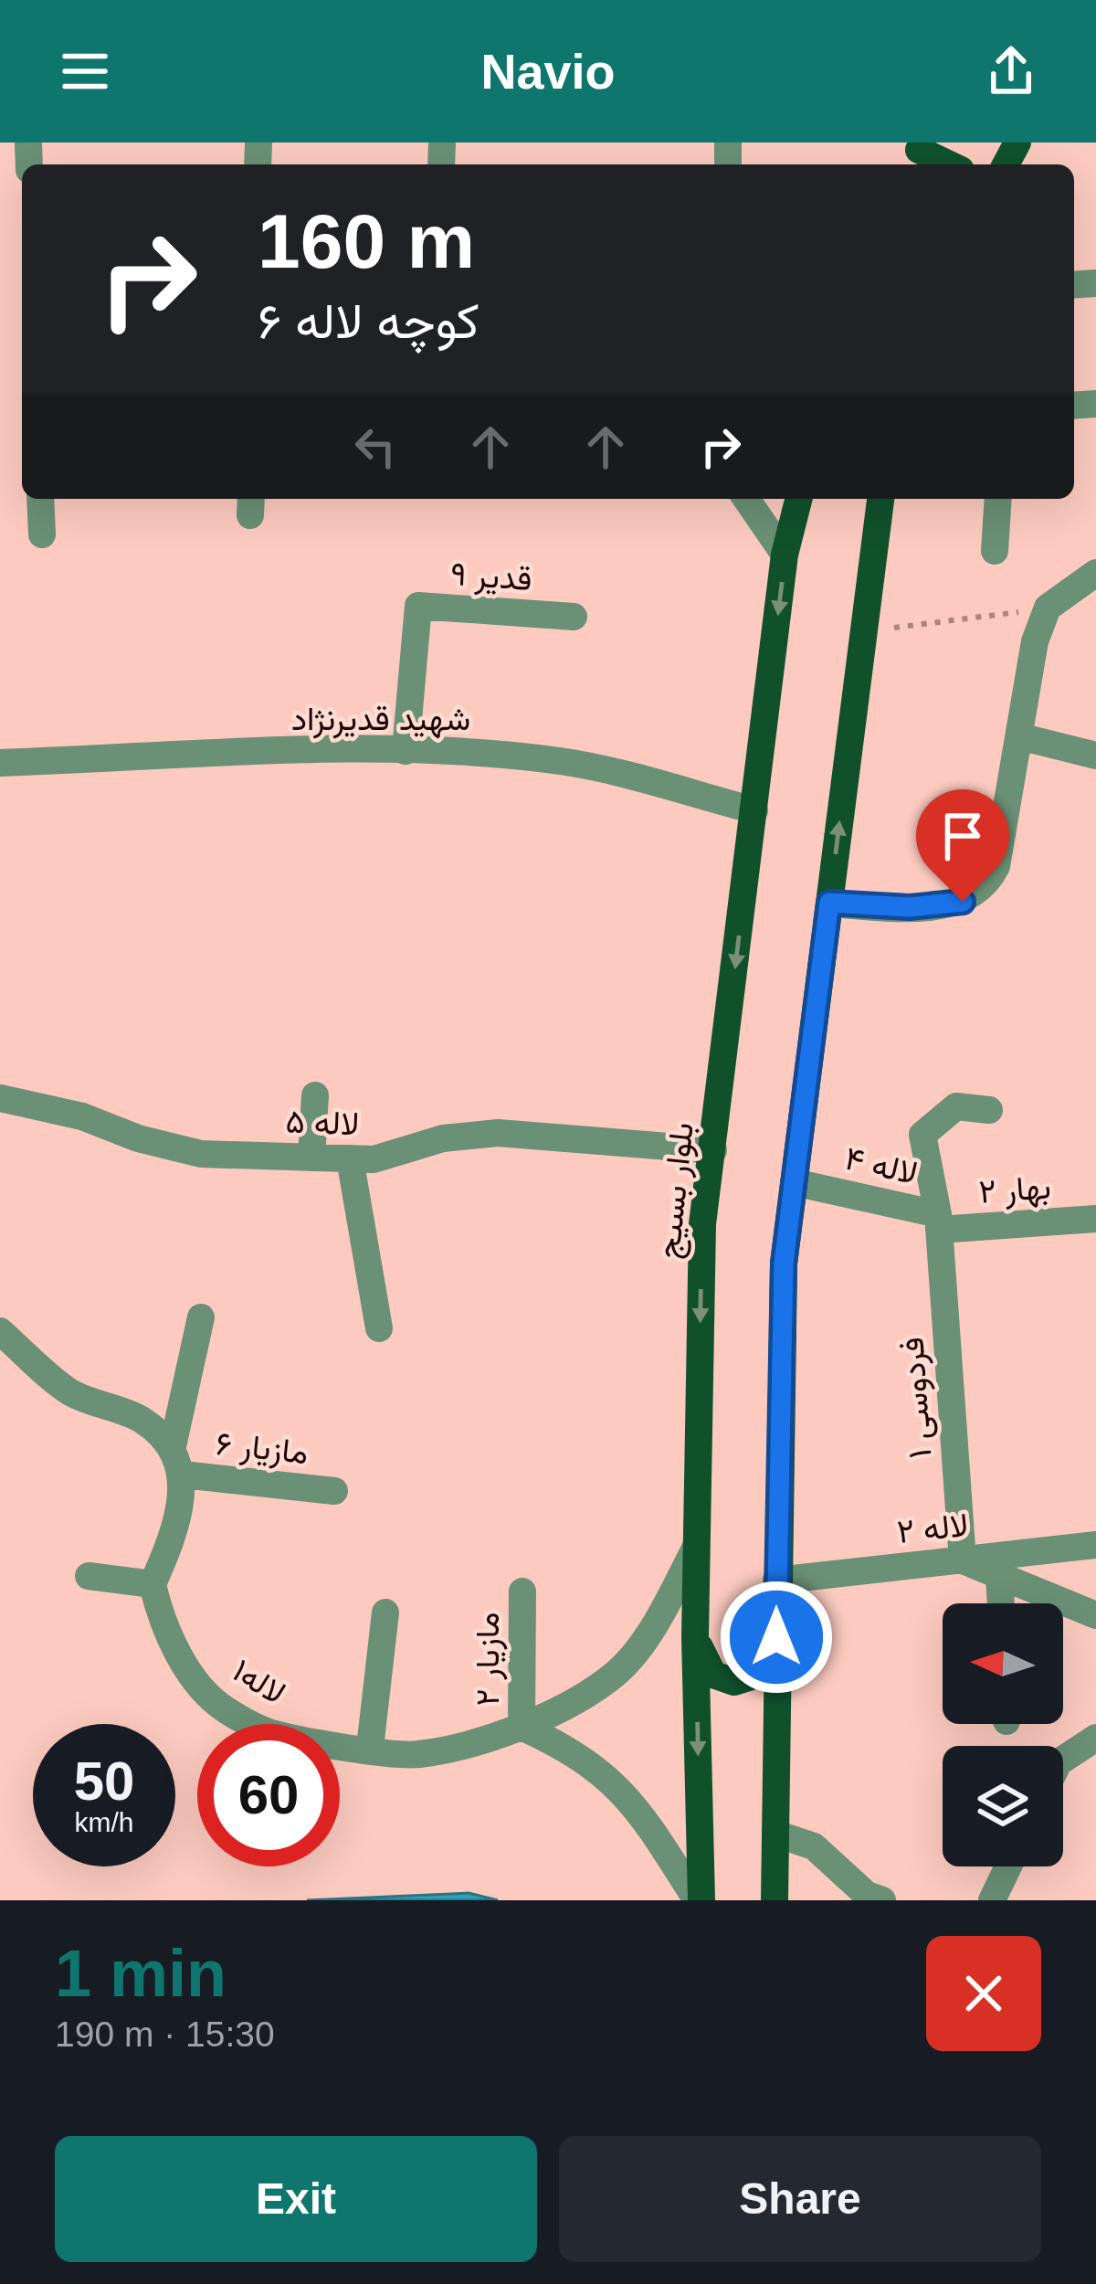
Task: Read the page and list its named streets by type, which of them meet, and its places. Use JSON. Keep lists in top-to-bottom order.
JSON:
{
  "streets": {
    "main road": ["بلوار بسیج"],
    "street": [
      "قدیر ۹",
      "شهید قدیرنژاد",
      "لاله ۵",
      "لاله ۴",
      "بهار ۲",
      "فردوسی ۱",
      "مازیار ۶",
      "لاله ۲",
      "مازیار ۲",
      "لاله۱"
    ]
  },
  "crossings": [
    ["قدیر ۹", "شهید قدیرنژاد"],
    ["شهید قدیرنژاد", "بلوار بسیج"],
    ["لاله ۵", "بلوار بسیج"],
    ["لاله ۴", "بهار ۲"],
    ["لاله ۴", "فردوسی ۱"],
    ["بهار ۲", "فردوسی ۱"],
    ["بلوار بسیج", "لاله۱"],
    ["فردوسی ۱", "لاله ۲"],
    ["مازیار ۲", "لاله۱"]
  ],
  "north": "left",
  "page": {
    "header": "Navio",
    "turn": ["160 m", "کوچه لاله ۶"],
    "speed": "50 km/h",
    "limit": "60",
    "heading": ["1 min", "190 m · 15:30"],
    "buttons": ["Exit", "Share"]
  }
}
